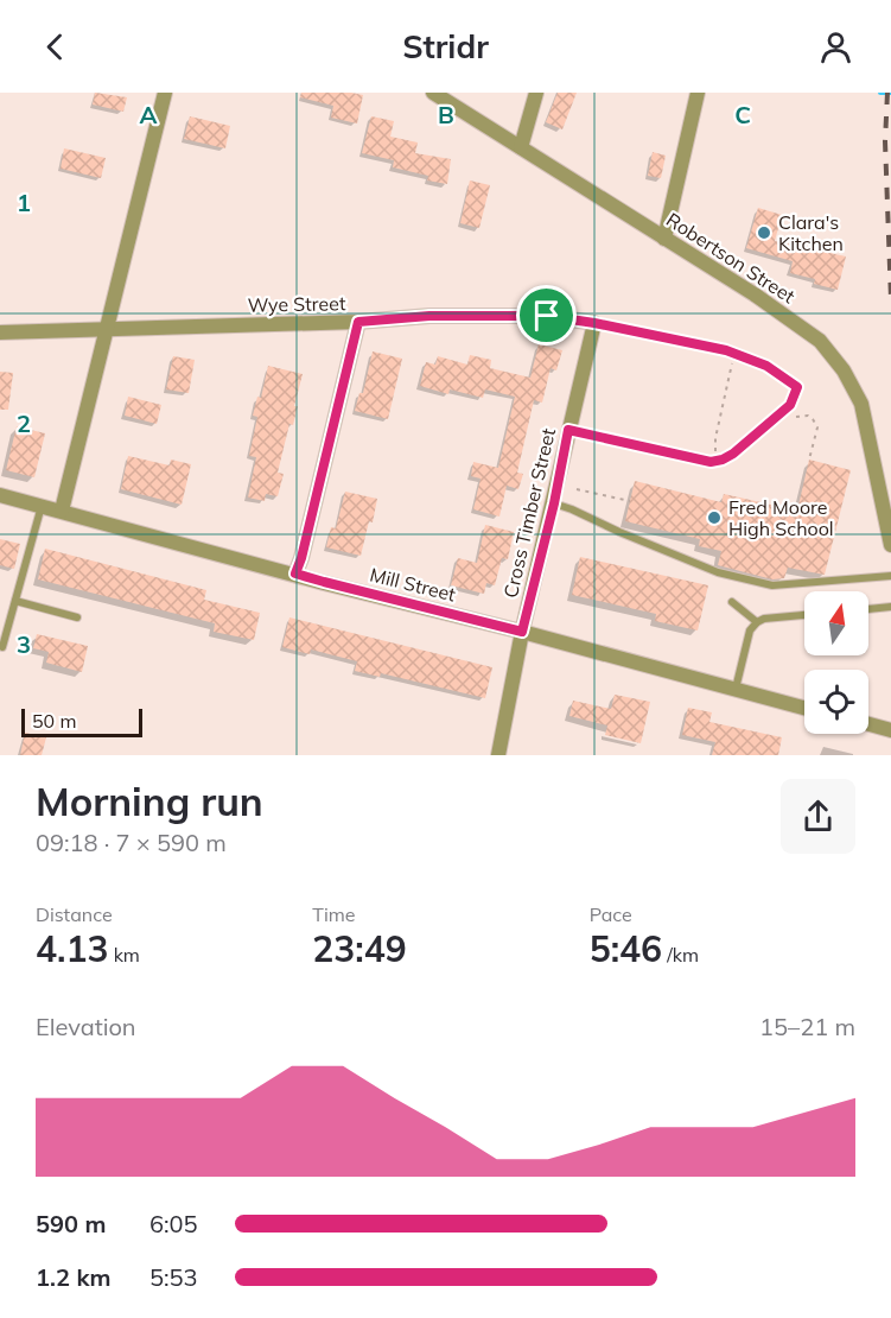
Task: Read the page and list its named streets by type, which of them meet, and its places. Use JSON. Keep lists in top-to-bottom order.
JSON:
{
  "streets": {
    "street": [
      "Robertson Street",
      "Wye Street",
      "Cross Timber Street",
      "Mill Street"
    ]
  },
  "crossings": [
    ["Wye Street", "Cross Timber Street"],
    ["Cross Timber Street", "Mill Street"]
  ],
  "places": ["Clara's Kitchen", "Fred Moore High School"],
  "scale_bar": "50 m",
  "north": "top",
  "page": {
    "header": "Stridr",
    "scale": "50 m",
    "heading": ["Morning run", "09:18 · 7 × 590 m"],
    "stats": [
      ["Distance", "4.13 km"],
      ["Time", "23:49"],
      ["Pace", "5:46 /km"]
    ],
    "chart": ["Elevation", "15–21 m"],
    "list": [
      {
        "name": "590 m",
        "note": "6:05"
      },
      {
        "name": "1.2 km",
        "note": "5:53"
      }
    ]
  },
  "grid": {
    "columns": ["A", "B", "C"],
    "rows": ["1", "2", "3"]
  }
}
